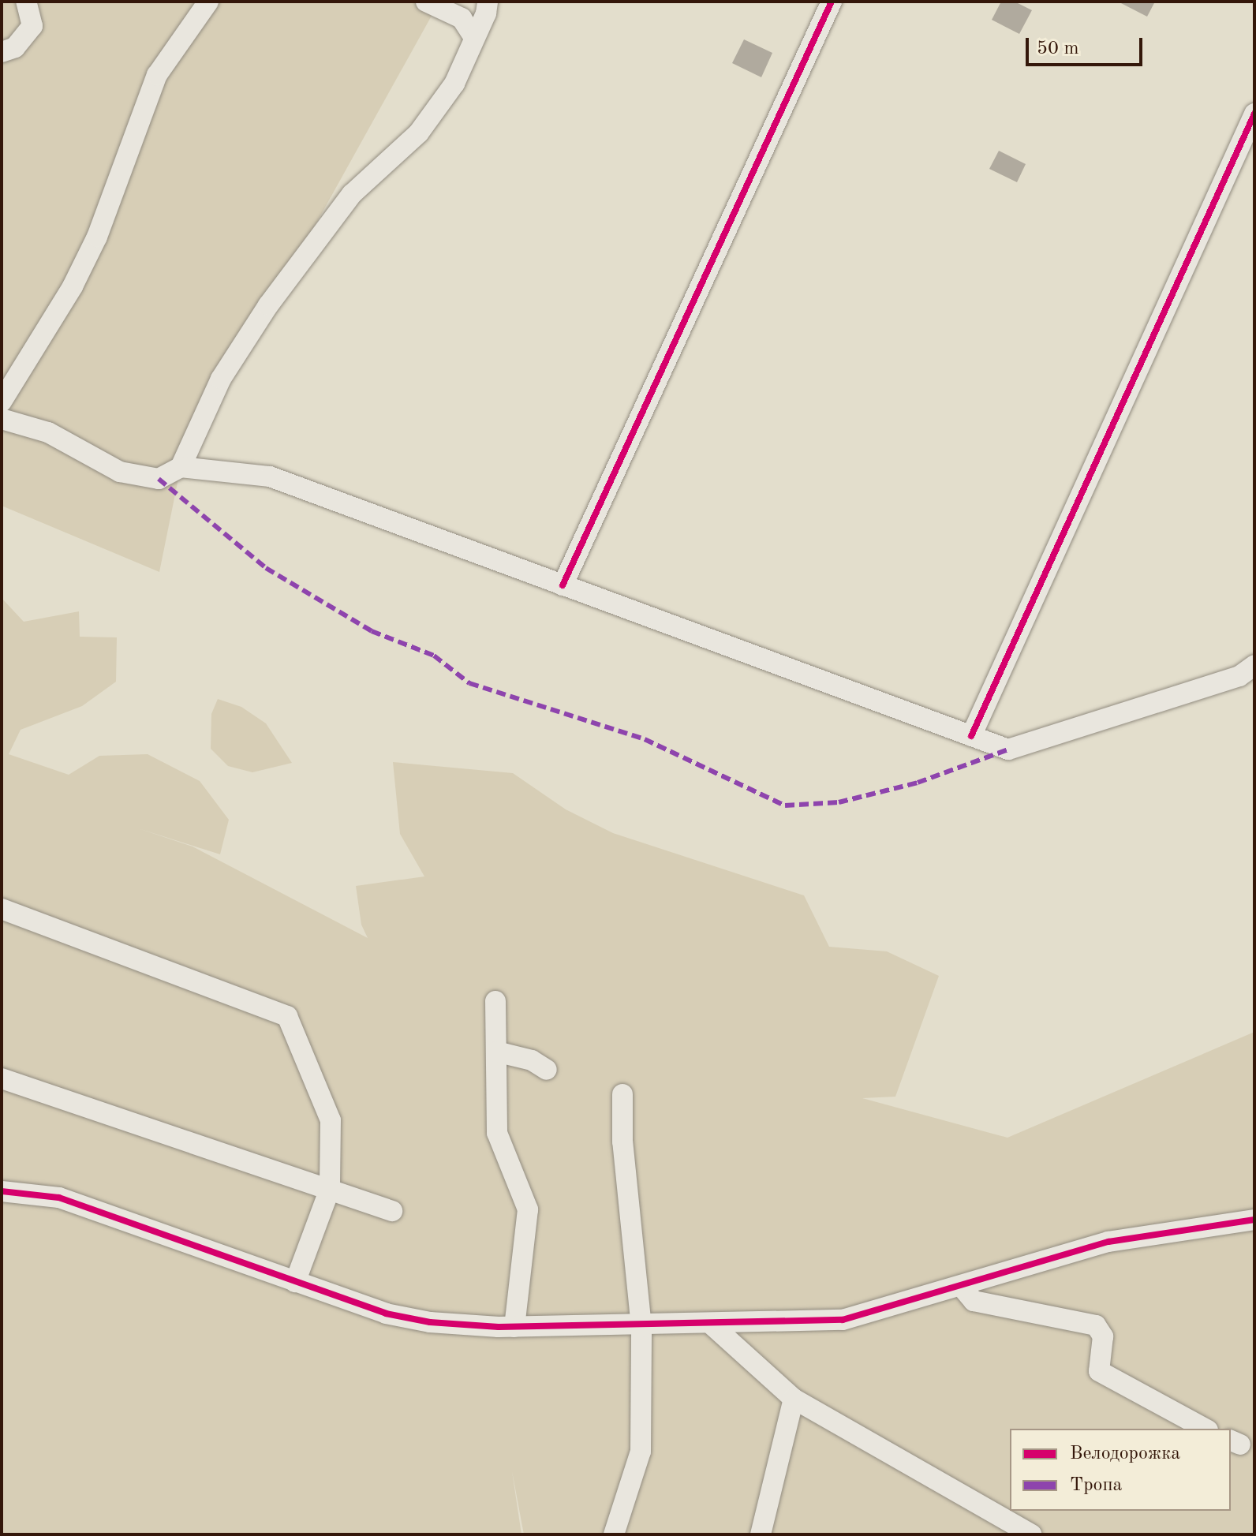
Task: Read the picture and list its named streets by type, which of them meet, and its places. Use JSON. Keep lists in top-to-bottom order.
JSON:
{
  "legend": ["Велодорожка", "Тропа"],
  "scale_bar": "50 m"
}
